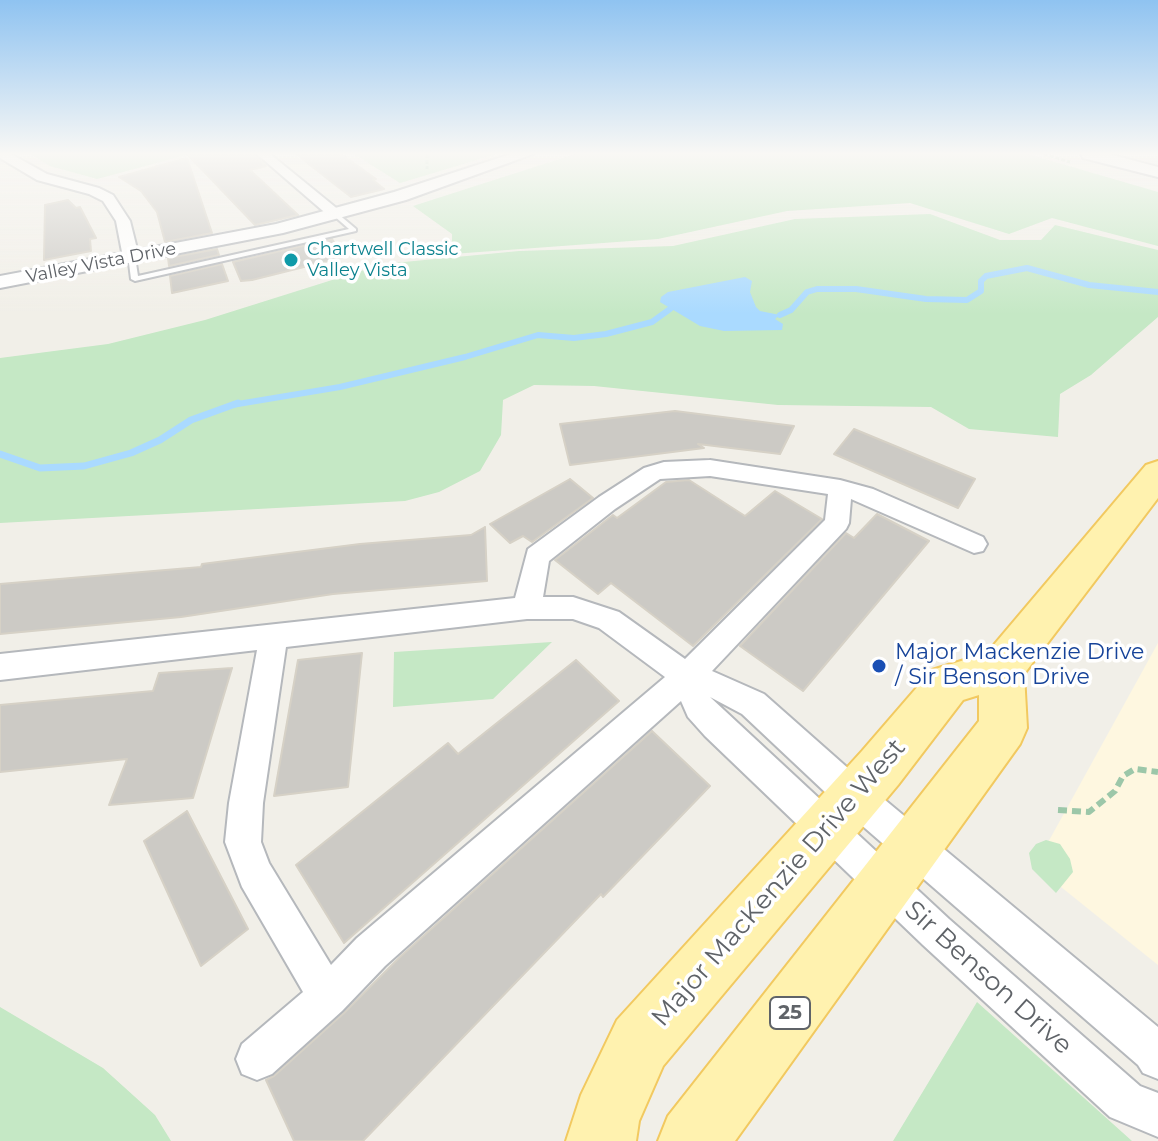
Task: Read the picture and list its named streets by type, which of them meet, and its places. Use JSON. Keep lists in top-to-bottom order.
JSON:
{
  "streets": {
    "main road": ["Major MacKenzie Drive West", "25"],
    "street": ["Valley Vista Drive", "Sir Benson Drive"]
  },
  "crossings": [
    ["Major MacKenzie Drive West", "Sir Benson Drive"],
    ["Major MacKenzie Drive West", "25"],
    ["Sir Benson Drive", "25"]
  ],
  "places": ["Chartwell Classic Valley Vista", "Major Mackenzie Drive / Sir Benson Drive"]
}
